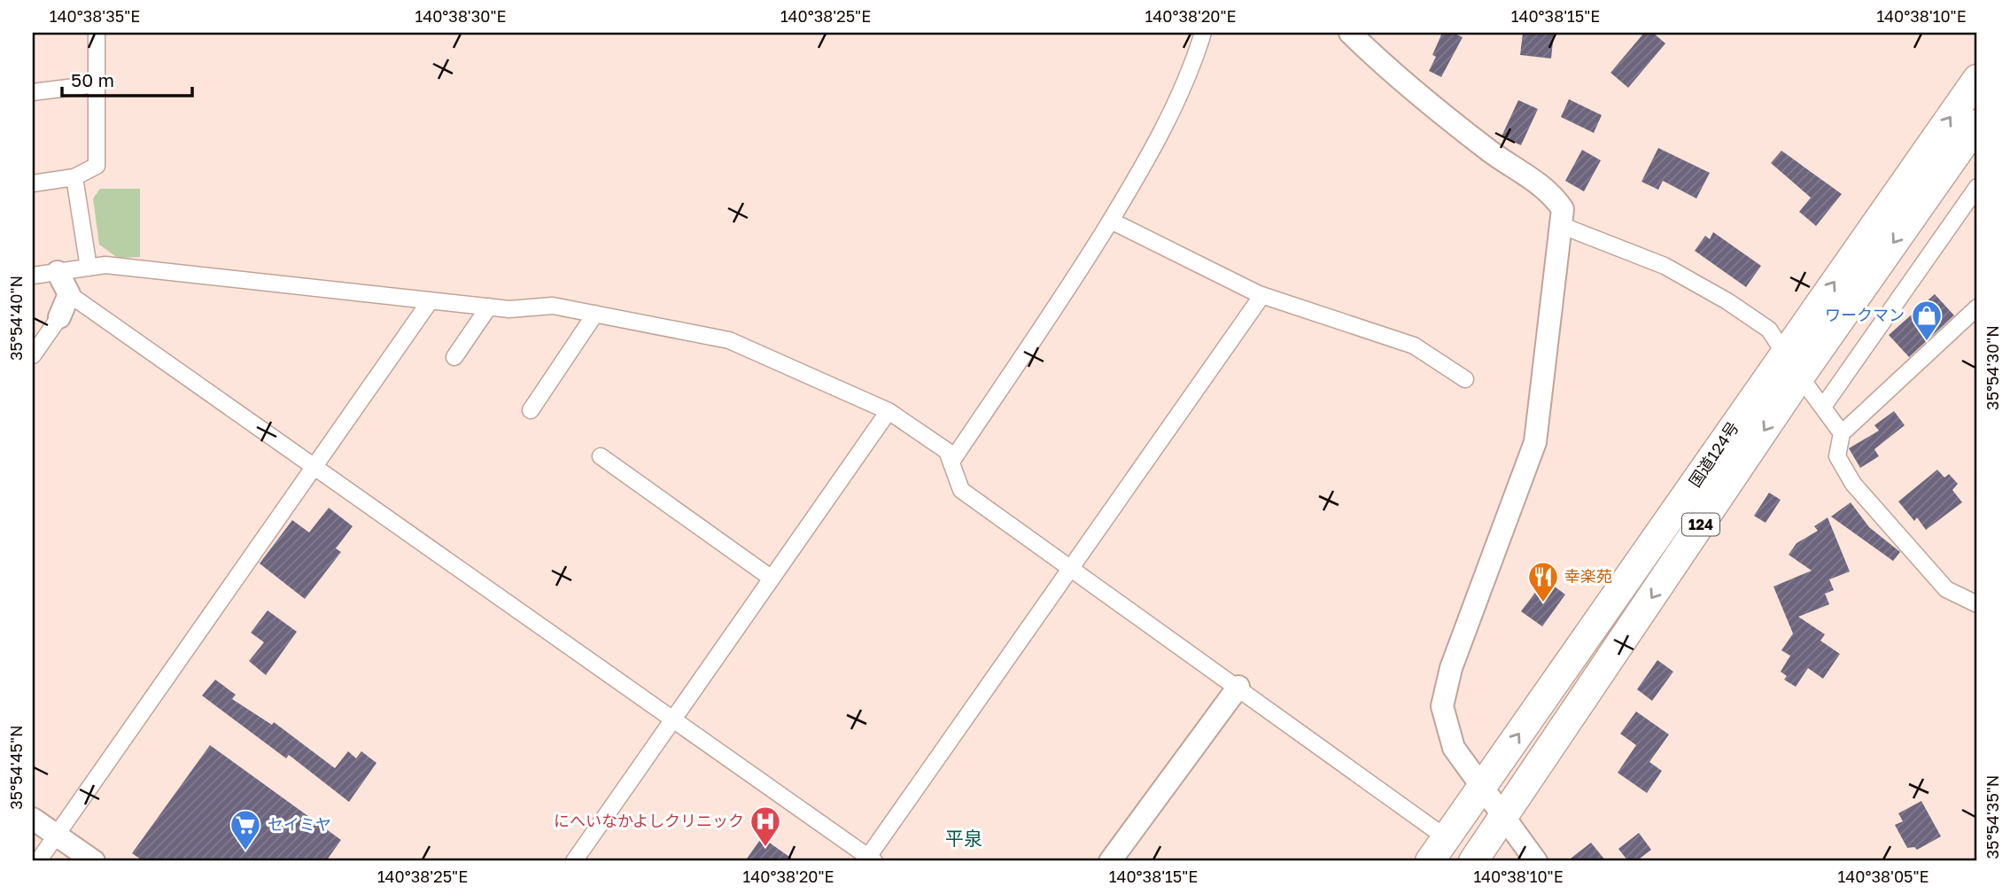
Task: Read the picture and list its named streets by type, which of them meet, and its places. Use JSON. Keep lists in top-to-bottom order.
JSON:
{
  "streets": {
    "highway": ["国道124号", "124"]
  },
  "districts": ["平泉"],
  "places": {
    "shop": ["ワークマン"],
    "restaurant": ["幸楽苑"],
    "hospital": ["にへいなかよしクリニック"],
    "supermarket": ["セイミヤ"]
  },
  "scale_bar": "50 m",
  "coordinates": [
    "140°38'35\"E",
    "140°38'30\"E",
    "140°38'25\"E",
    "140°38'20\"E",
    "140°38'15\"E",
    "140°38'10\"E",
    "35°54'40\"N",
    "35°54'30\"N",
    "35°54'45\"N",
    "35°54'35\"N",
    "140°38'05\"E"
  ]
}
